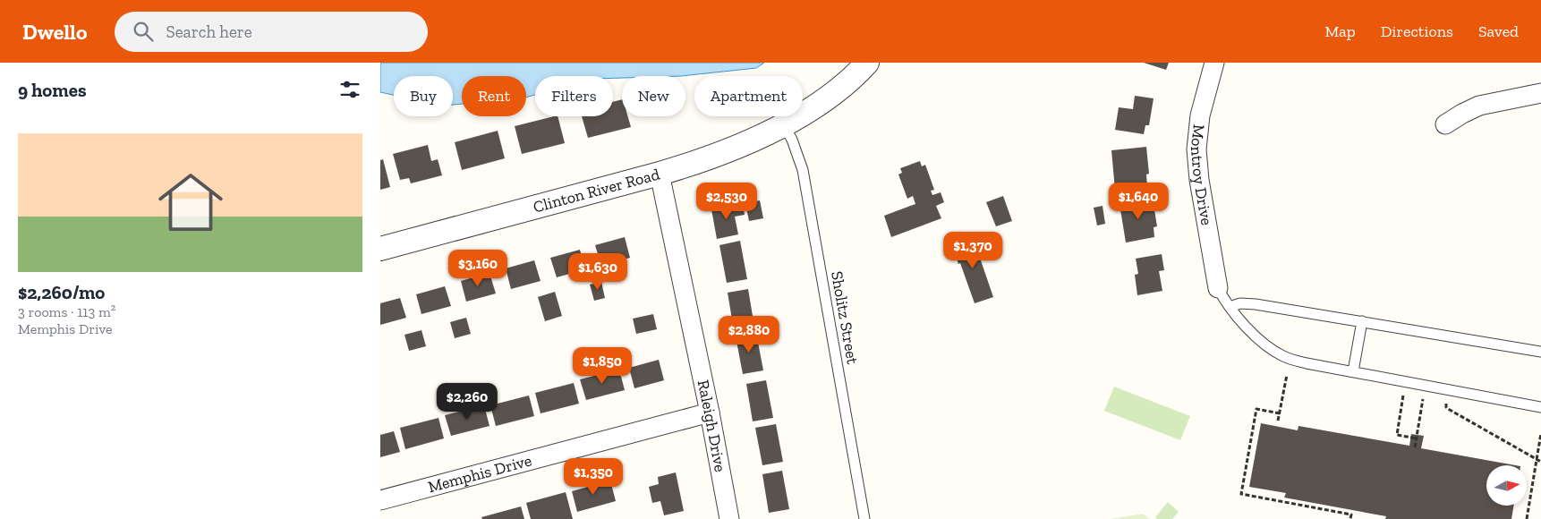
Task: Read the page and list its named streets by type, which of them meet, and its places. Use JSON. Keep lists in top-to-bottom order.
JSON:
{
  "streets": {
    "street": [
      "Montroy Drive",
      "Clinton River Road",
      "Raleigh Drive",
      "Memphis Drive"
    ],
    "lane": ["Sholitz Street"]
  },
  "crossings": [
    ["Clinton River Road", "Sholitz Street"],
    ["Clinton River Road", "Raleigh Drive"],
    ["Raleigh Drive", "Memphis Drive"]
  ],
  "north": "right",
  "page": {
    "header": "Dwello",
    "search": "Search here",
    "nav": ["Map", "Directions", "Saved"],
    "heading": "9 homes",
    "chip": [
      "Buy",
      "Rent",
      "Filters",
      "New",
      "Apartment"
    ],
    "list": [
      {
        "name": "$2,260/mo",
        "note": "3 rooms · 113 m² · Memphis Drive"
      }
    ],
    "price": [
      "$2,530",
      "$1,640",
      "$1,370",
      "$3,160",
      "$1,630",
      "$2,880",
      "$1,850",
      "$2,260",
      "$1,350"
    ]
  }
}
